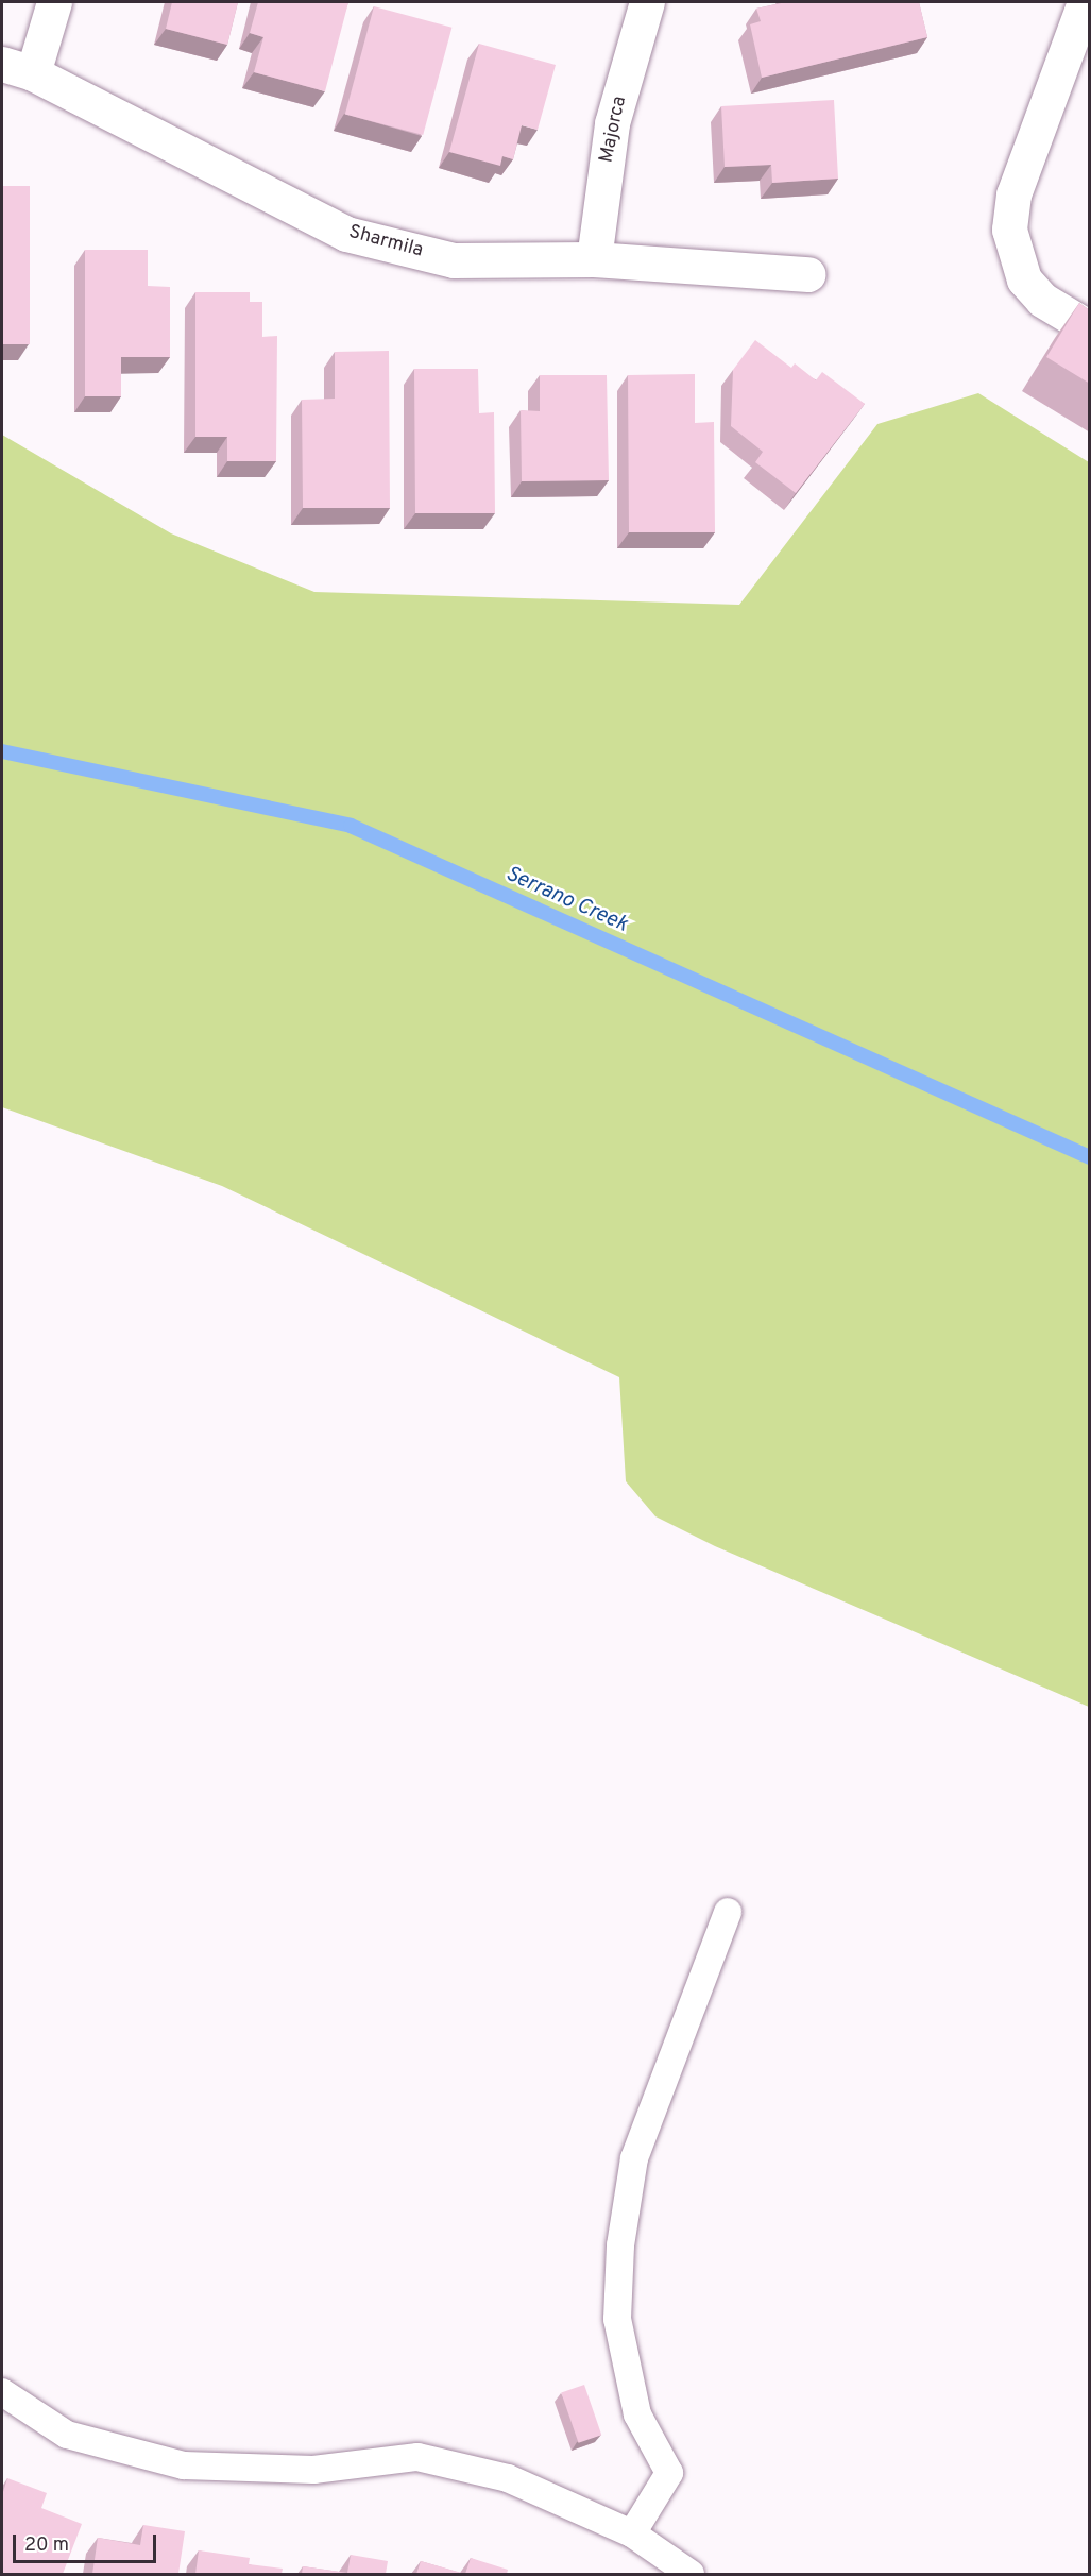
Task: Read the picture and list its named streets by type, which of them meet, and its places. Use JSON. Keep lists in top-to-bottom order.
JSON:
{
  "streets": {
    "street": ["Majorca", "Sharmila"]
  },
  "crossings": [
    ["Majorca", "Sharmila"]
  ],
  "water": ["Serrano Creek"],
  "scale_bar": "20 m"
}
